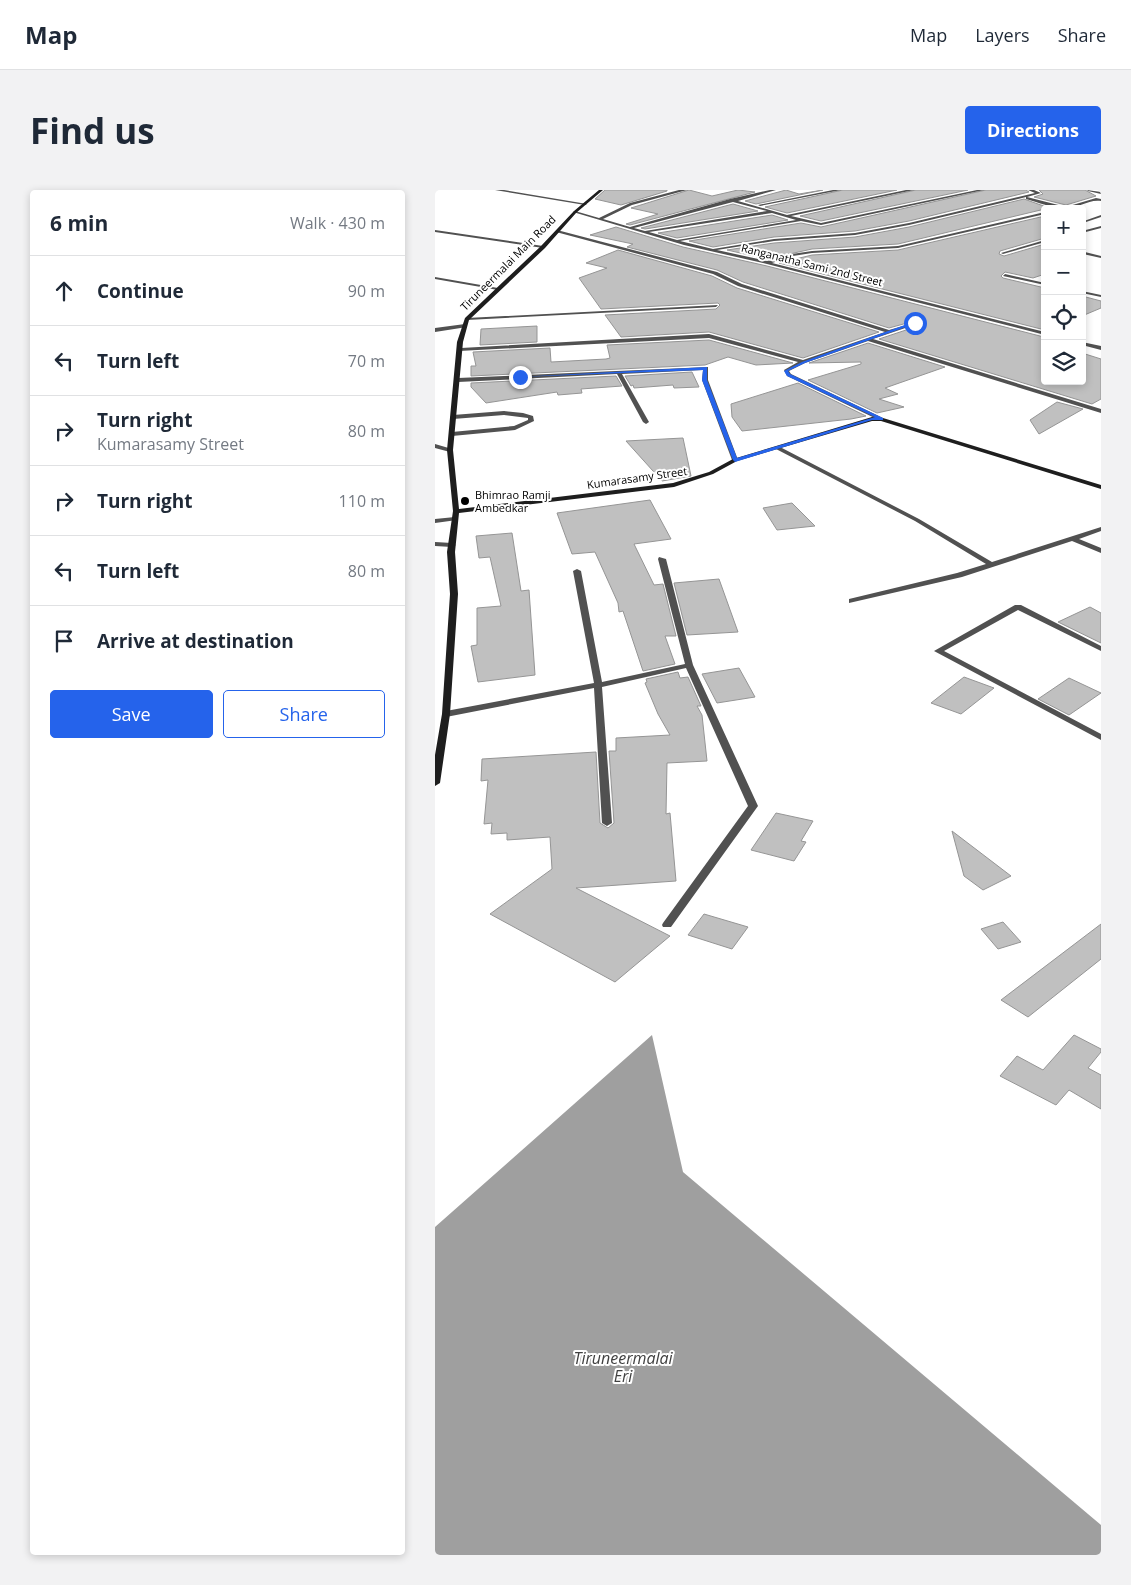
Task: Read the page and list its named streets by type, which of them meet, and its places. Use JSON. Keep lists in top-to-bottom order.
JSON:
{
  "streets": {
    "main road": ["Tiruneermalai Main Road", "Kumarasamy Street"],
    "street": ["Ranganatha Sami 2nd Street"]
  },
  "crossings": [
    ["Tiruneermalai Main Road", "Ranganatha Sami 2nd Street"],
    ["Tiruneermalai Main Road", "Kumarasamy Street"]
  ],
  "water": ["Tiruneermalai Eri"],
  "places": ["Bhimrao Ramji Ambedkar"],
  "page": {
    "header": "Map",
    "nav": ["Map", "Layers", "Share"],
    "buttons": [
      "Directions",
      ["Save", "Share"]
    ],
    "title": "Find us",
    "heading": ["6 min", "Walk · 430 m"],
    "map_buttons": ["+", "−"],
    "list": [
      ["Continue", "90 m"],
      ["Turn left", "70 m"],
      ["Turn right", "Kumarasamy Street", "80 m"],
      ["Turn right", "110 m"],
      ["Turn left", "80 m"],
      "Arrive at destination"
    ]
  }
}
